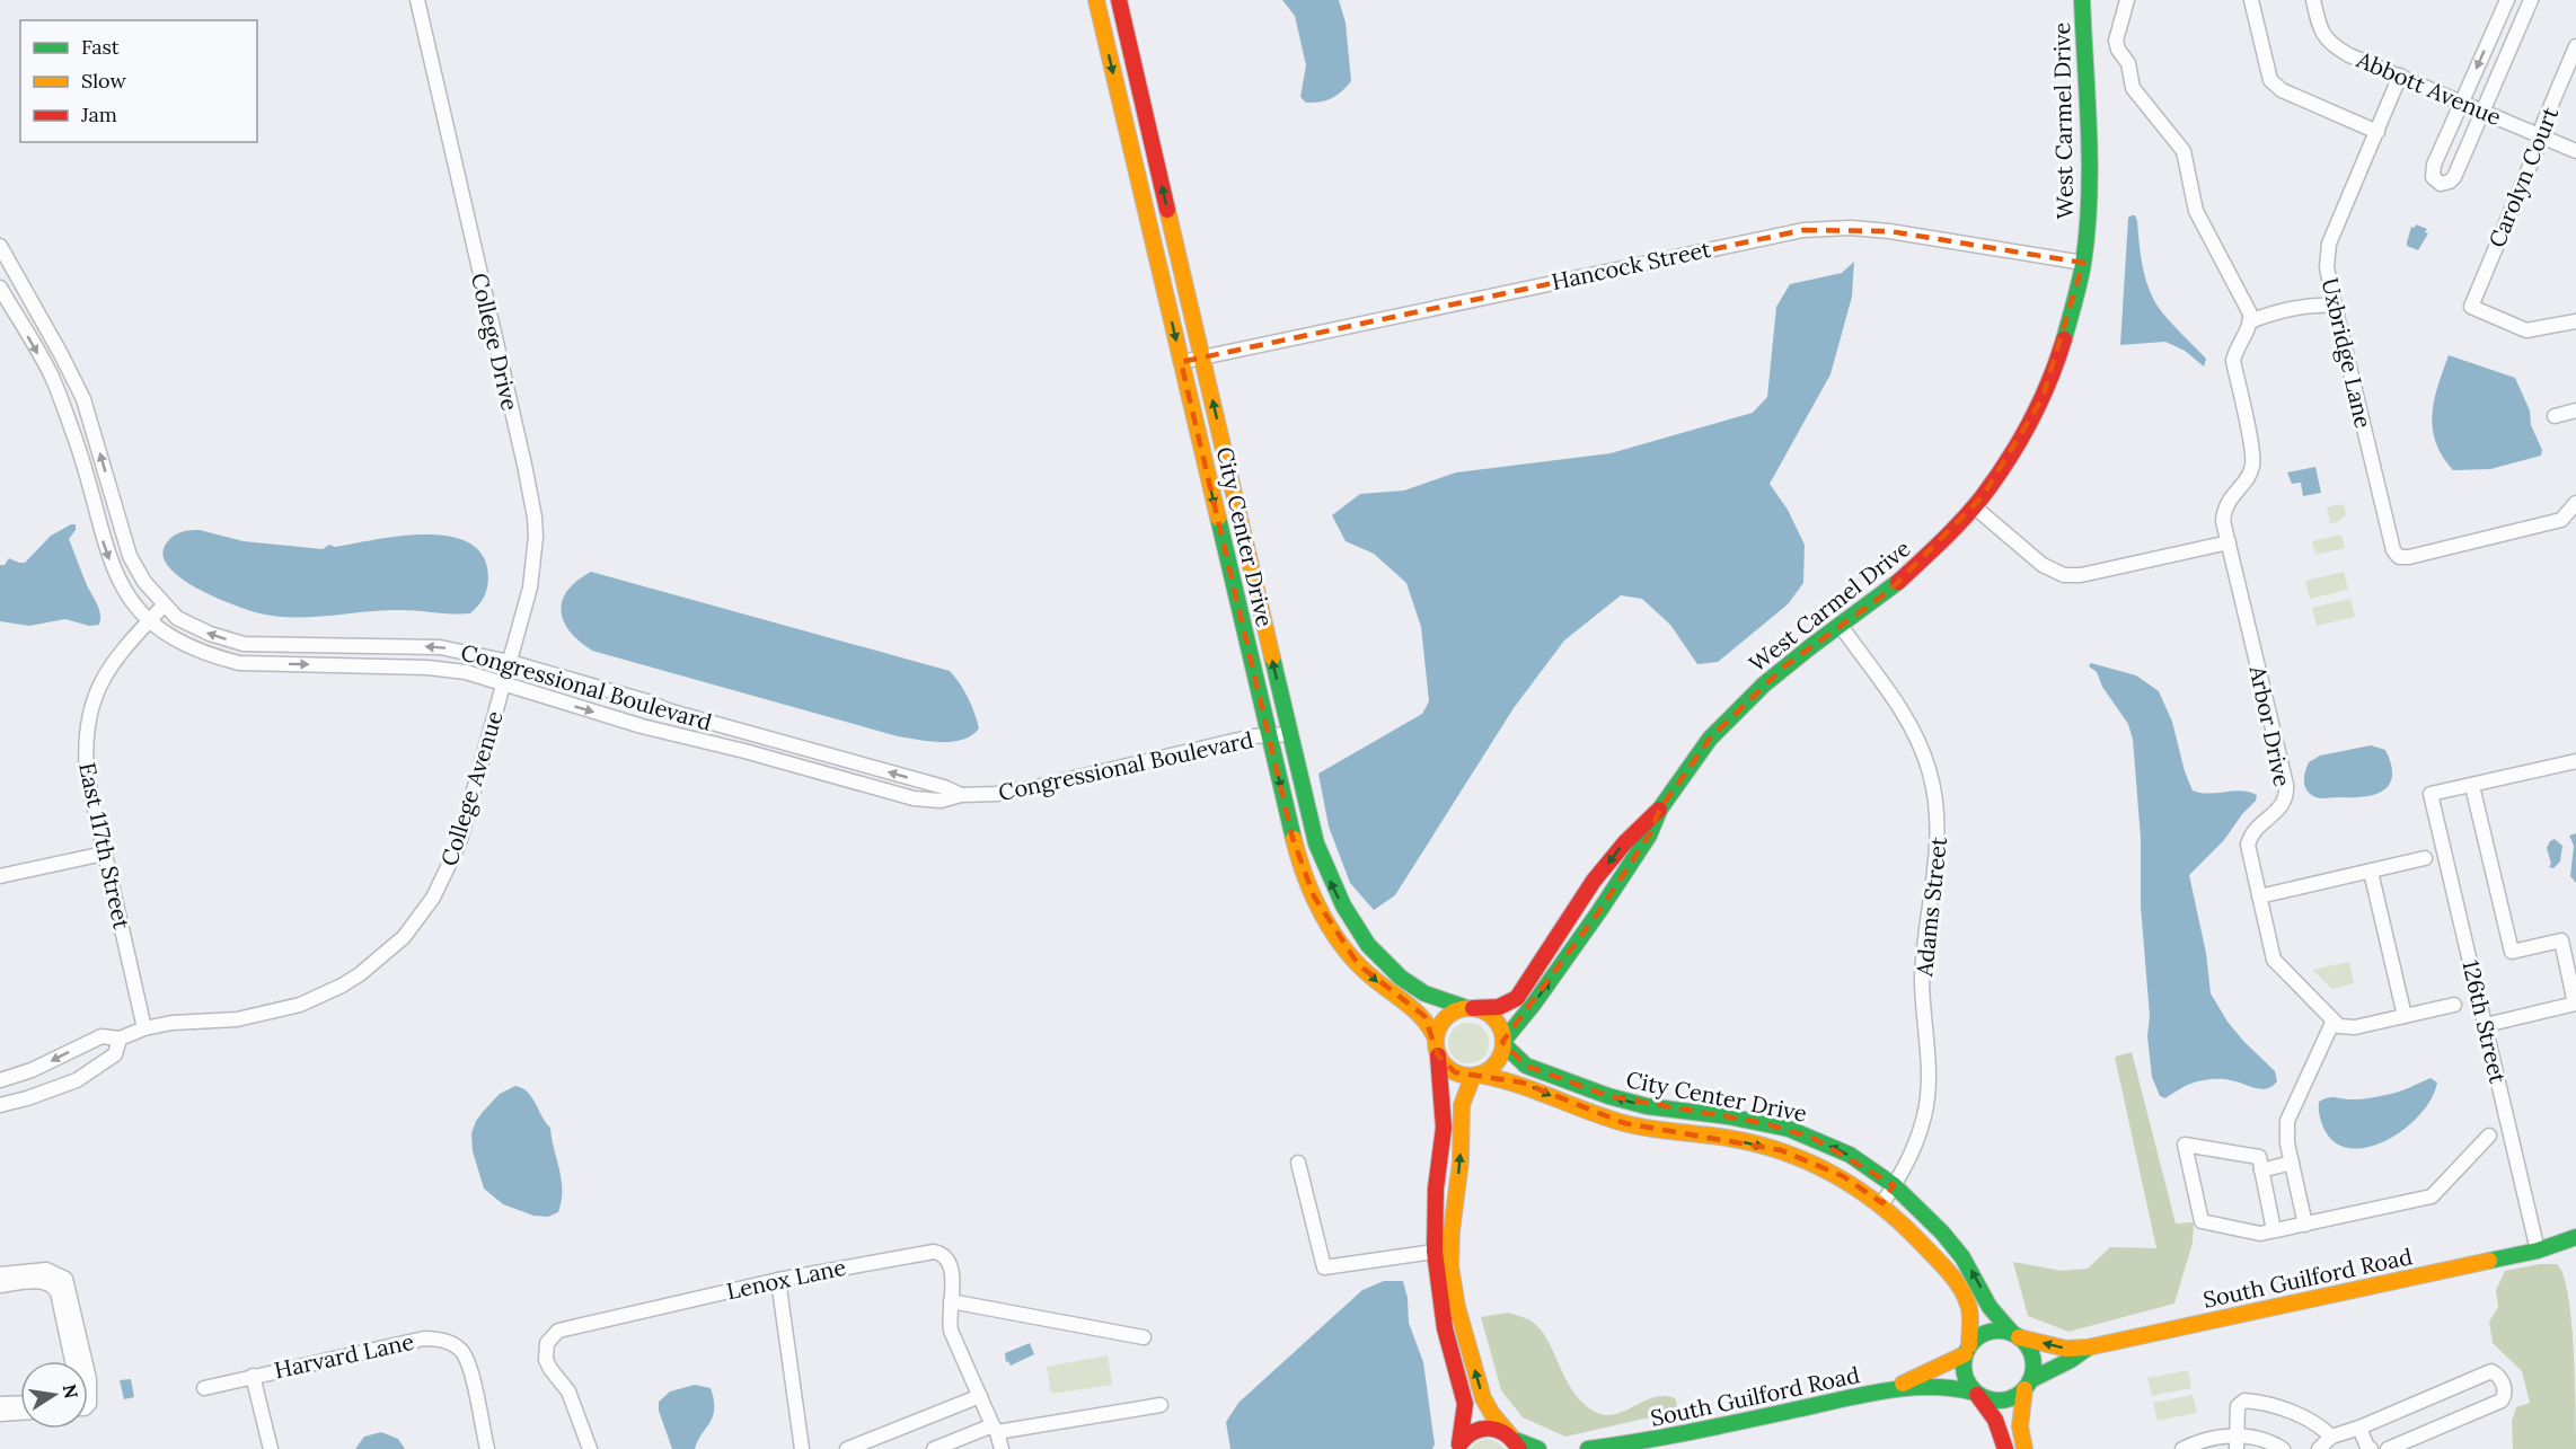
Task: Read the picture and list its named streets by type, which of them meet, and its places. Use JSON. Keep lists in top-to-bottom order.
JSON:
{
  "streets": {
    "street": [
      "Abbott Avenue",
      "West Carmel Drive",
      "Carolyn Court",
      "Hancock Street",
      "College Drive",
      "Uxbridge Lane",
      "City Center Drive",
      "Congressional Boulevard",
      "Arbor Drive",
      "College Avenue",
      "East 117th Street",
      "Adams Street",
      "126th Street",
      "South Guilford Road",
      "Lenox Lane",
      "Harvard Lane"
    ]
  },
  "crossings": [
    ["Abbott Avenue", "Carolyn Court"],
    ["Abbott Avenue", "Uxbridge Lane"],
    ["West Carmel Drive", "Hancock Street"],
    ["West Carmel Drive", "City Center Drive"],
    ["West Carmel Drive", "Adams Street"],
    ["Hancock Street", "City Center Drive"],
    ["College Drive", "Congressional Boulevard"],
    ["College Drive", "College Avenue"],
    ["City Center Drive", "Congressional Boulevard"],
    ["City Center Drive", "Adams Street"],
    ["City Center Drive", "South Guilford Road"],
    ["Congressional Boulevard", "College Avenue"],
    ["Congressional Boulevard", "East 117th Street"],
    ["College Avenue", "East 117th Street"],
    ["126th Street", "South Guilford Road"]
  ],
  "legend": ["Fast", "Slow", "Jam"],
  "north": "right"
}
